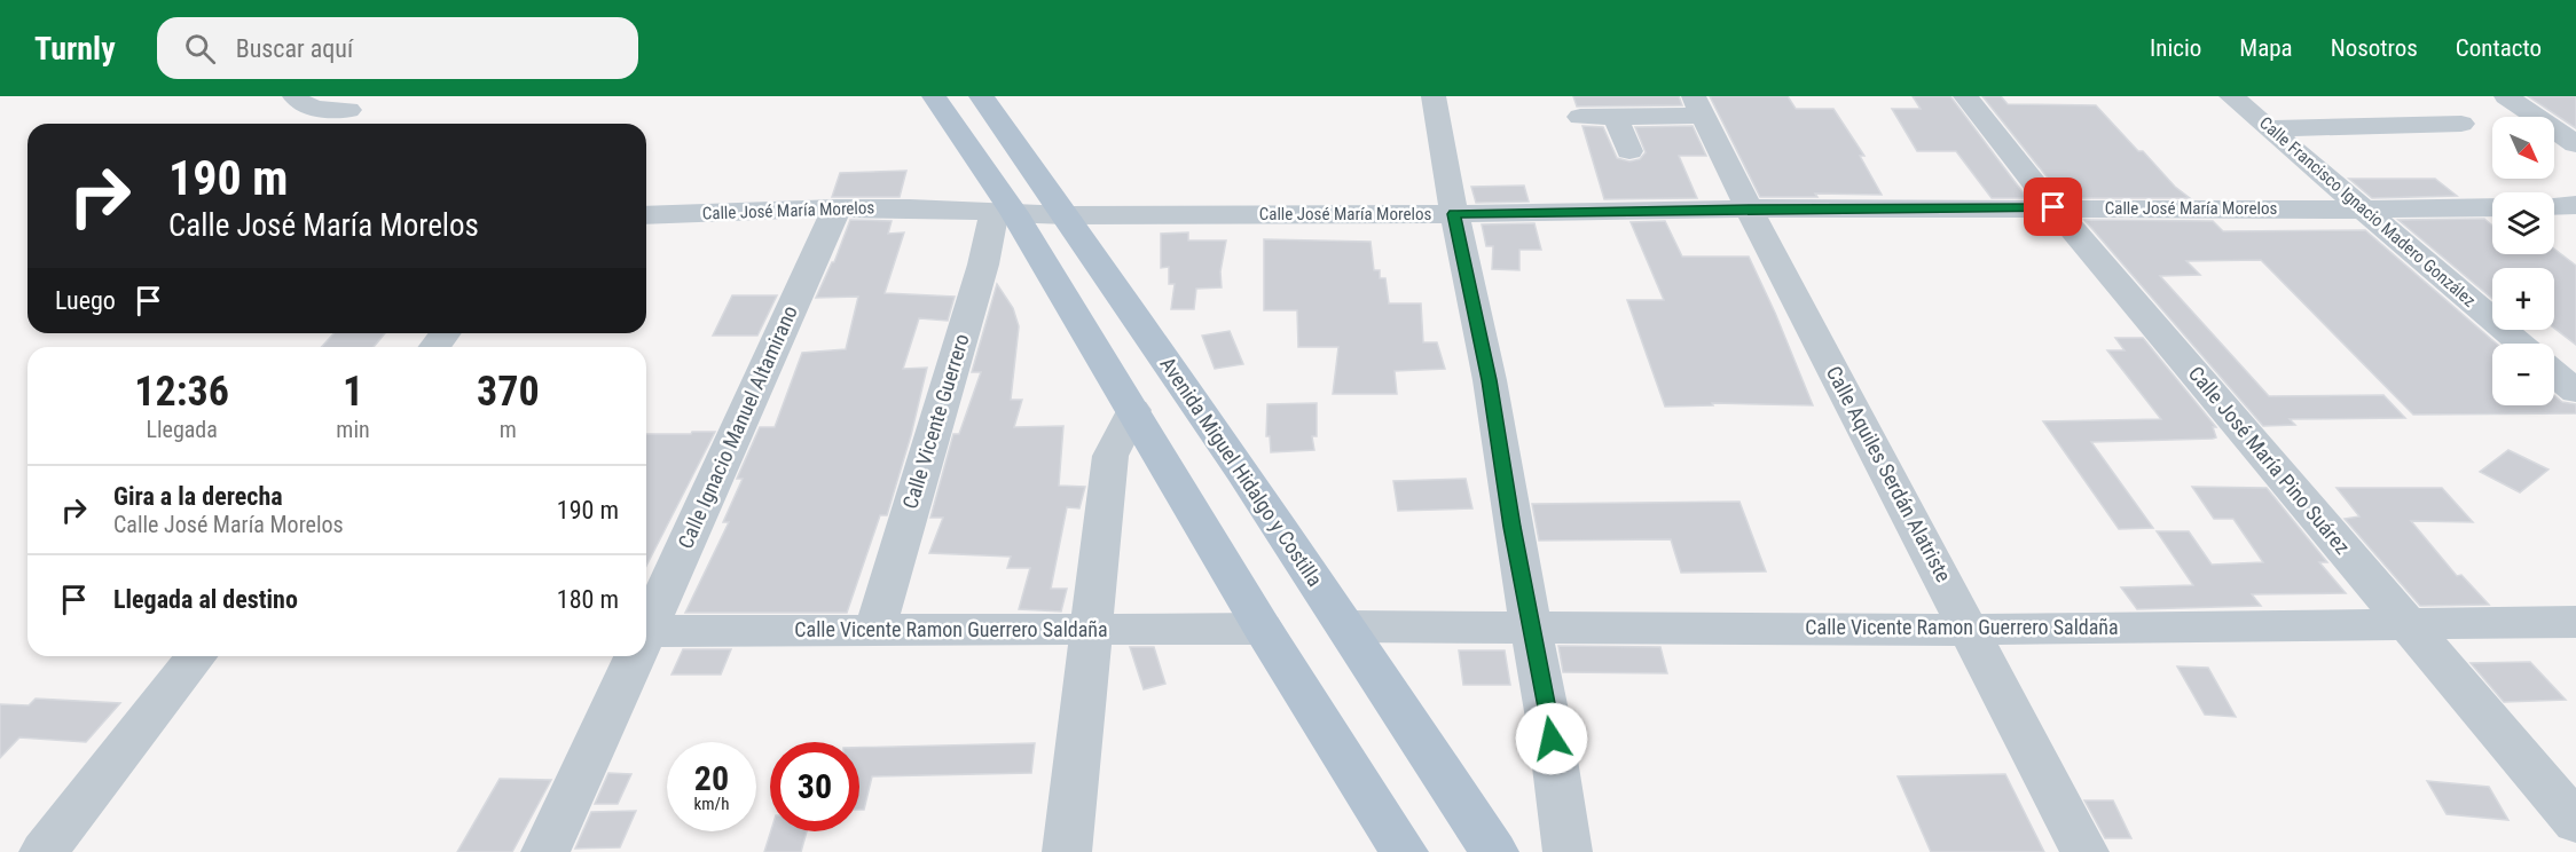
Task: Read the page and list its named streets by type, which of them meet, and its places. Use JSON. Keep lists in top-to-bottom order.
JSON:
{
  "streets": {
    "main road": ["Avenida Miguel Hidalgo y Costilla"],
    "street": [
      "Calle José María Morelos",
      "Calle Francisco Ignacio Madero González",
      "Calle Vicente Guerrero",
      "Calle Ignacio Manuel Altamirano",
      "Calle José María Pino Suárez",
      "Calle Aquiles Serdán Alatriste",
      "Calle Vicente Ramon Guerrero Saldaña"
    ]
  },
  "crossings": [
    ["Calle José María Morelos", "Calle Francisco Ignacio Madero González"],
    ["Calle José María Morelos", "Calle Vicente Guerrero"],
    ["Calle José María Morelos", "Calle Ignacio Manuel Altamirano"],
    ["Calle José María Morelos", "Calle José María Pino Suárez"],
    ["Calle José María Morelos", "Avenida Miguel Hidalgo y Costilla"],
    ["Calle José María Morelos", "Calle Aquiles Serdán Alatriste"],
    ["Calle Vicente Guerrero", "Calle Vicente Ramon Guerrero Saldaña"],
    ["Calle José María Pino Suárez", "Calle Vicente Ramon Guerrero Saldaña"],
    ["Avenida Miguel Hidalgo y Costilla", "Calle Vicente Ramon Guerrero Saldaña"],
    ["Calle Aquiles Serdán Alatriste", "Calle Vicente Ramon Guerrero Saldaña"]
  ],
  "north": "bottom right",
  "page": {
    "header": "Turnly",
    "search": "Buscar aquí",
    "nav": [
      "Inicio",
      "Mapa",
      "Nosotros",
      "Contacto"
    ],
    "map_buttons": ["+", "−"],
    "turn": ["190 m", "Calle José María Morelos"],
    "then": "Luego",
    "eta": [
      "12:36",
      "Llegada",
      "1",
      "min",
      "370",
      "m"
    ],
    "list": [
      {
        "name": "Gira a la derecha",
        "note": "Calle José María Morelos",
        "value": "190 m"
      },
      {
        "name": "Llegada al destino",
        "value": "180 m"
      }
    ],
    "speed": "20 km/h",
    "limit": "30"
  }
}
